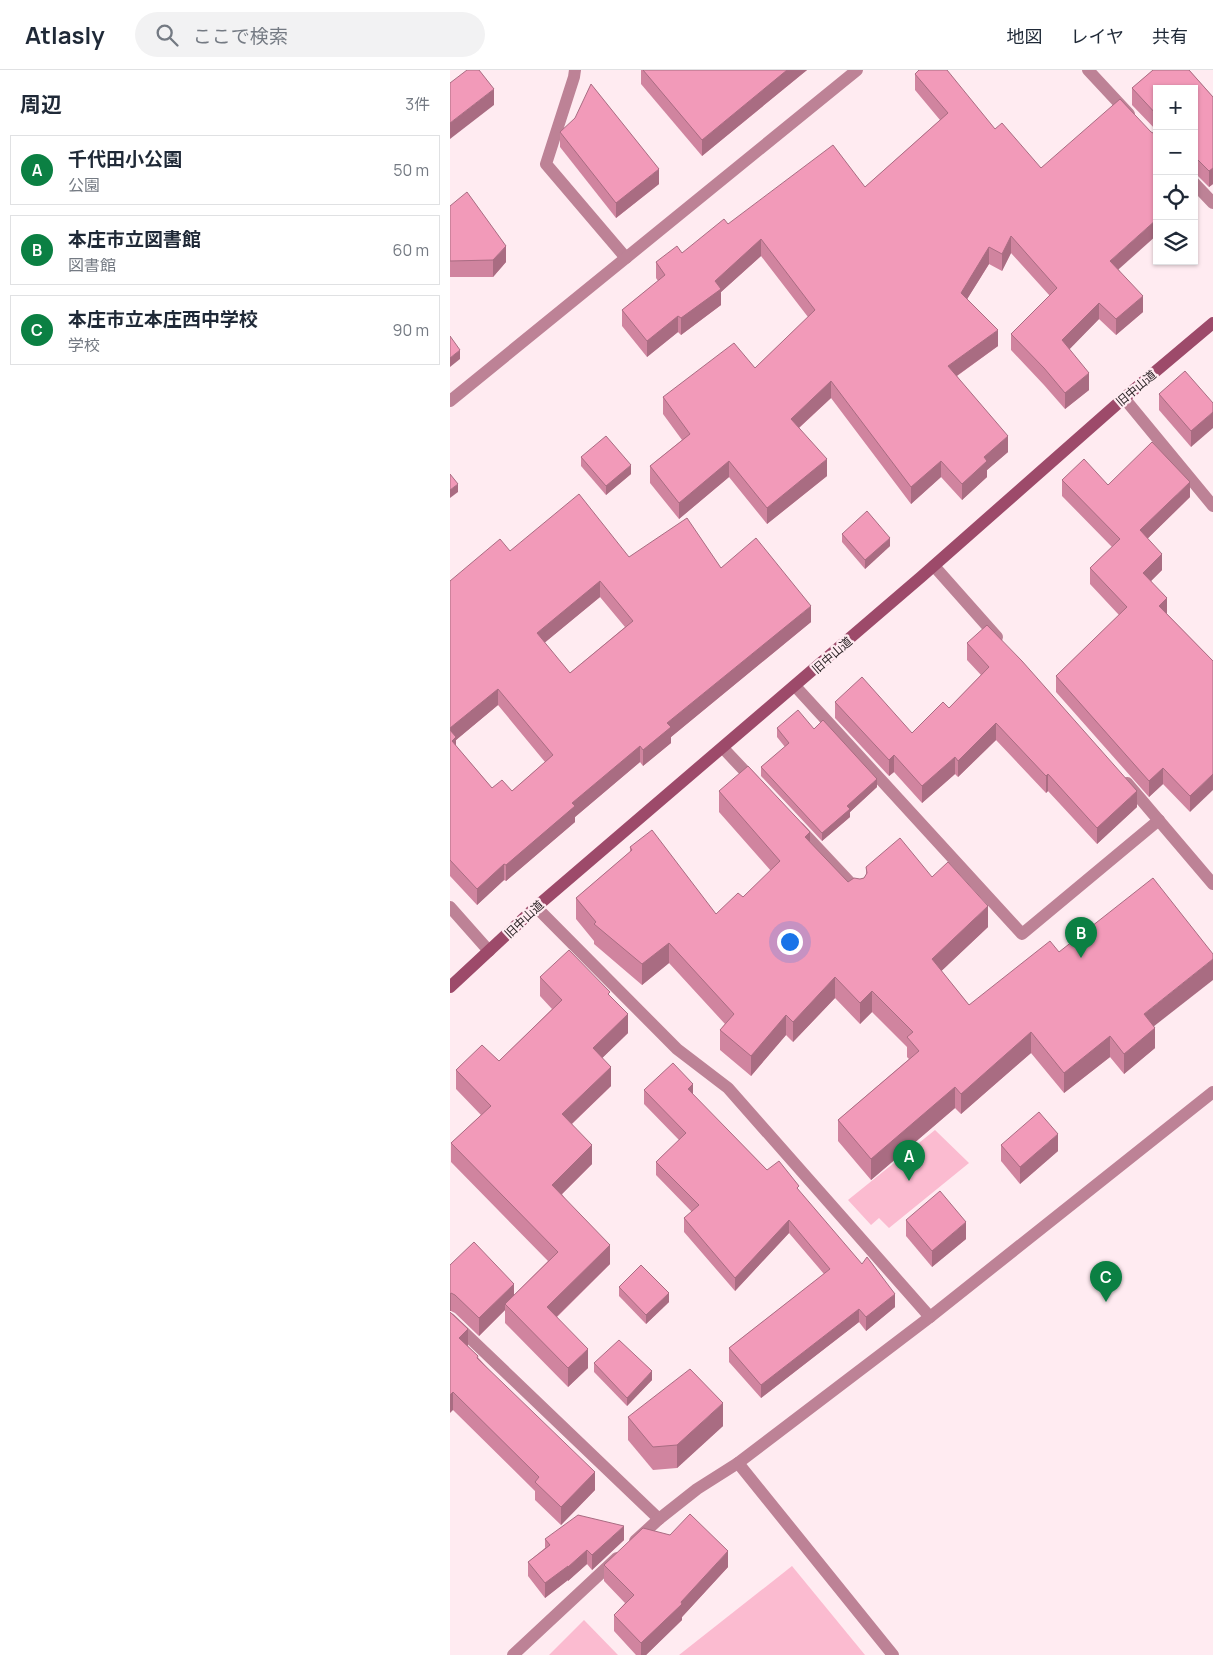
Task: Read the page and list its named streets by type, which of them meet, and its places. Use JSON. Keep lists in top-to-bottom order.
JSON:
{
  "streets": {
    "main road": ["旧中山道"]
  },
  "page": {
    "header": "Atlasly",
    "search": "ここで検索",
    "nav": ["地図", "レイヤ", "共有"],
    "heading": ["周辺", "3件"],
    "map_buttons": ["+", "−"],
    "list": [
      {
        "mark": "A",
        "name": "千代田小公園",
        "note": "公園",
        "value": "50 m"
      },
      {
        "mark": "B",
        "name": "本庄市立図書館",
        "note": "図書館",
        "value": "60 m"
      },
      {
        "mark": "C",
        "name": "本庄市立本庄西中学校",
        "note": "学校",
        "value": "90 m"
      }
    ],
    "pins": ["B", "A", "C"]
  }
}
